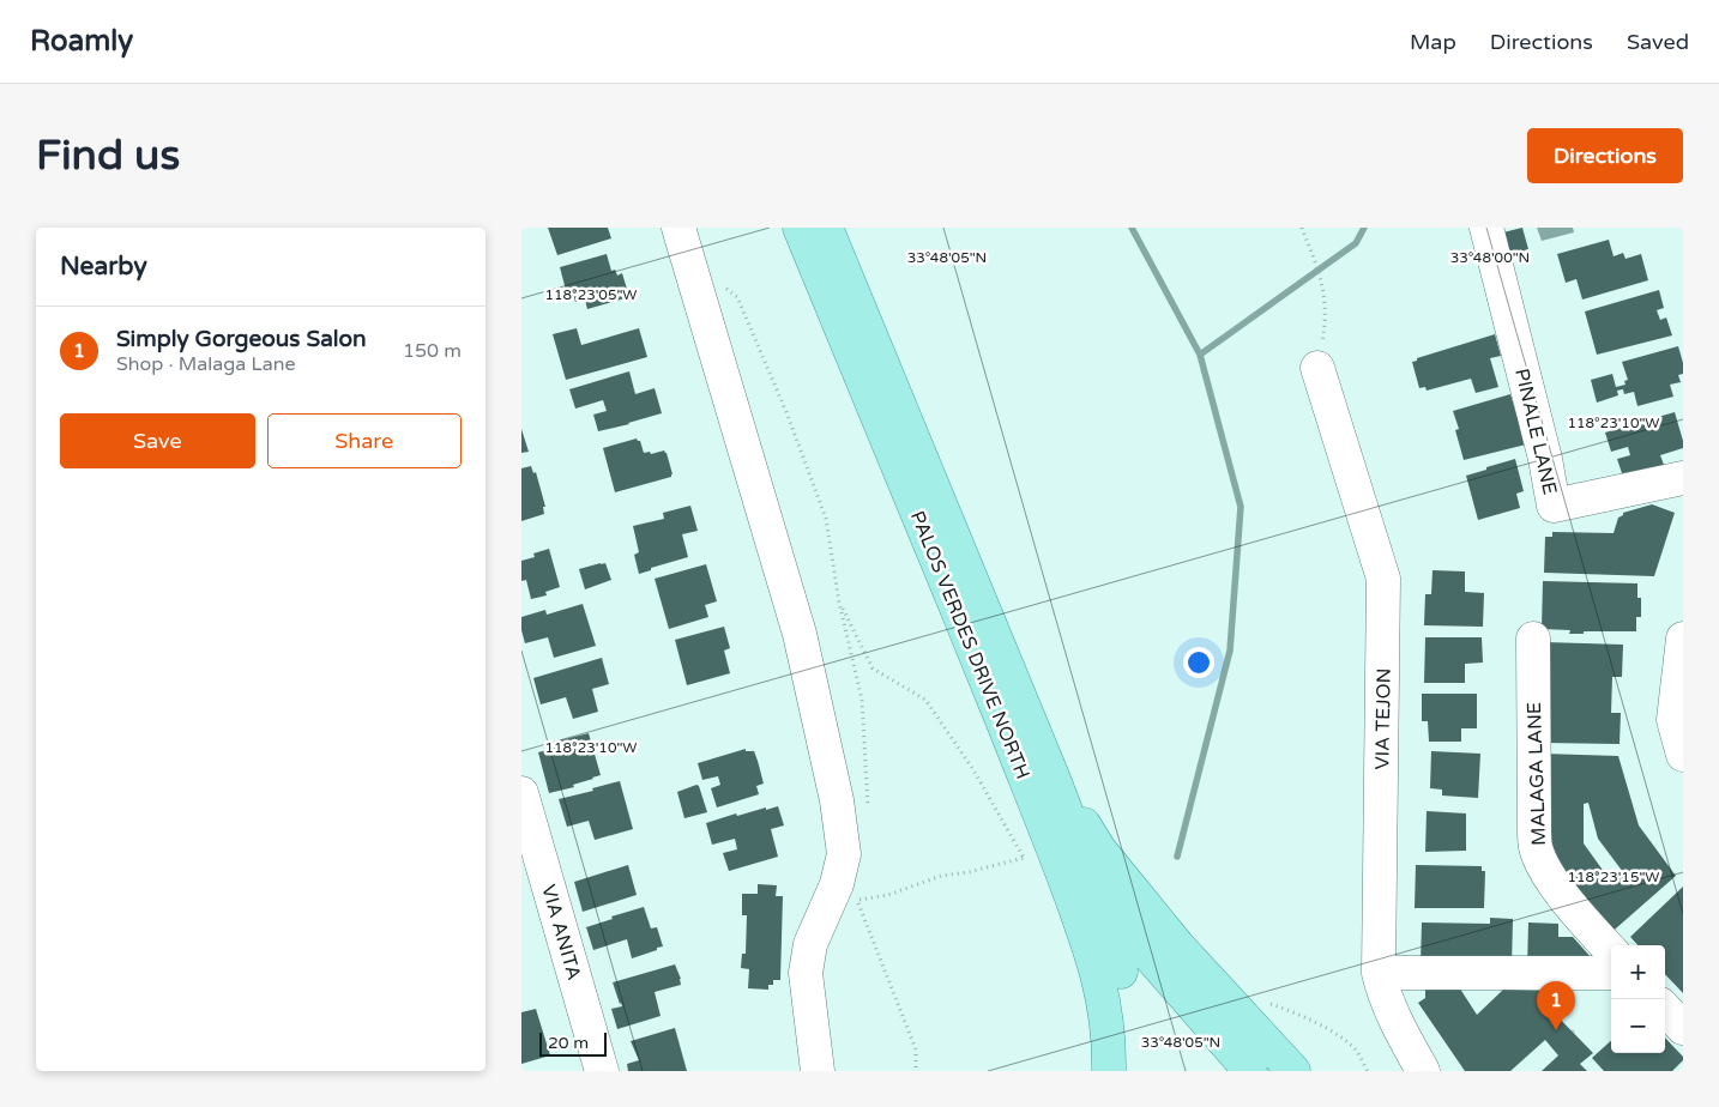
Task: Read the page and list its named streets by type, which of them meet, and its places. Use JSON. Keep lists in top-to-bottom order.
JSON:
{
  "streets": {
    "main road": ["PALOS VERDES DRIVE NORTH"],
    "street": [
      "PINALE LANE",
      "VIA TEJON",
      "MALAGA LANE",
      "VIA ANITA"
    ]
  },
  "scale_bar": "20 m",
  "page": {
    "header": "Roamly",
    "nav": ["Map", "Directions", "Saved"],
    "buttons": [
      "Directions",
      ["Save", "Share"]
    ],
    "title": "Find us",
    "heading": "Nearby",
    "list": [
      {
        "mark": "1",
        "name": "Simply Gorgeous Salon",
        "note": "Shop · Malaga Lane",
        "value": "150 m"
      }
    ],
    "map_buttons": ["+", "−"],
    "pins": "1",
    "scale": "20 m"
  },
  "coordinates": [
    "33°48'05\"N",
    "33°48'00\"N",
    "118°23'05\"W",
    "118°23'10\"W",
    "118°23'15\"W"
  ]
}
